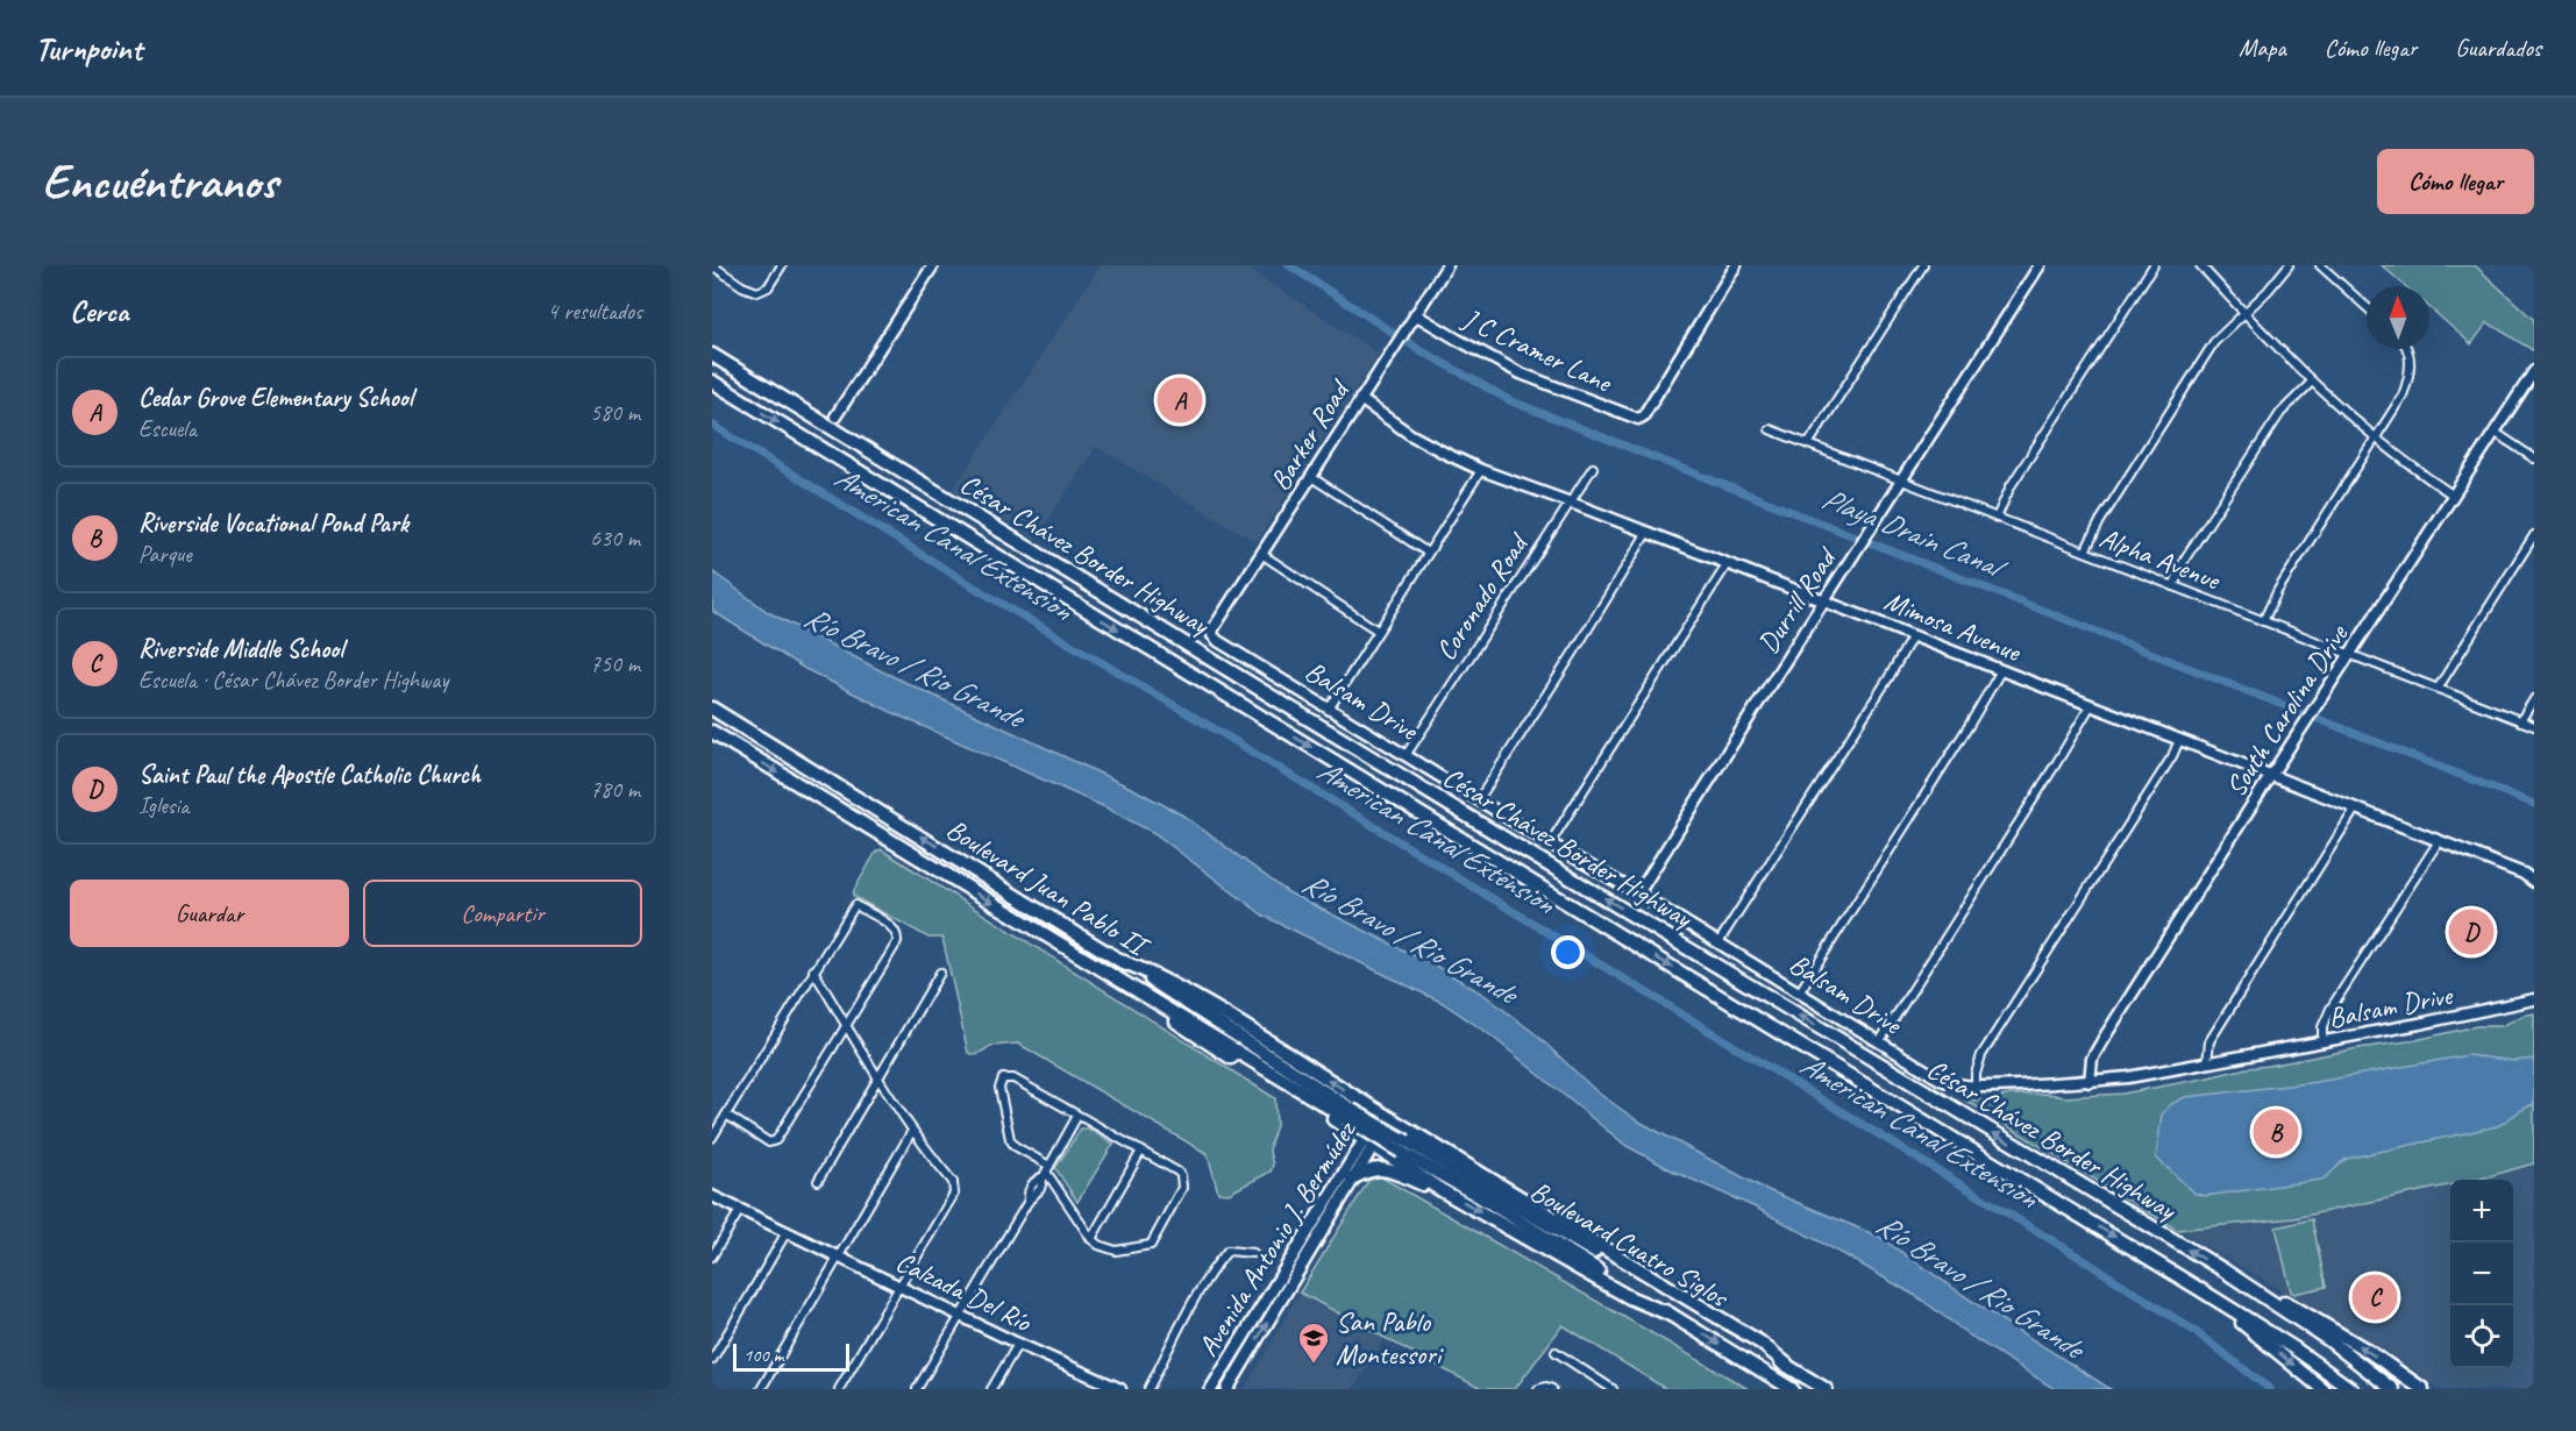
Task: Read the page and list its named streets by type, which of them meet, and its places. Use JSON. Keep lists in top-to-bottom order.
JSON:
{
  "streets": {
    "highway": ["César Chávez Border Highway", "Boulevard Juan Pablo II", "Boulevard Cuatro Siglos"],
    "main road": ["Avenida Antonio J. Bermúdez"],
    "street": [
      "J C Cramer Lane",
      "Barker Road",
      "Alpha Avenue",
      "Coronado Road",
      "Durrill Road",
      "Mimosa Avenue",
      "Balsam Drive",
      "South Carolina Drive",
      "Calzada Del Río"
    ]
  },
  "crossings": [
    ["J C Cramer Lane", "Barker Road"],
    ["Barker Road", "Mimosa Avenue"],
    ["Barker Road", "Balsam Drive"],
    ["Alpha Avenue", "Durrill Road"],
    ["Alpha Avenue", "South Carolina Drive"],
    ["Coronado Road", "Mimosa Avenue"],
    ["Coronado Road", "Balsam Drive"],
    ["Durrill Road", "Mimosa Avenue"],
    ["Durrill Road", "Balsam Drive"],
    ["Mimosa Avenue", "South Carolina Drive"],
    ["Balsam Drive", "South Carolina Drive"]
  ],
  "water": ["Playa Drain Canal", "American Canal Extension", "Río Bravo / Rio Grande"],
  "places": {
    "school or university": ["San Pablo Montessori"]
  },
  "scale_bar": "100 m",
  "north": "top",
  "page": {
    "header": "Turnpoint",
    "nav": ["Mapa", "Cómo llegar", "Guardados"],
    "buttons": [
      "Cómo llegar",
      ["Guardar", "Compartir"]
    ],
    "title": "Encuéntranos",
    "heading": ["Cerca", "4 resultados"],
    "list": [
      {
        "mark": "A",
        "name": "Cedar Grove Elementary School",
        "note": "Escuela",
        "value": "580 m"
      },
      {
        "mark": "B",
        "name": "Riverside Vocational Pond Park",
        "note": "Parque",
        "value": "630 m"
      },
      {
        "mark": "C",
        "name": "Riverside Middle School",
        "note": "Escuela · César Chávez Border Highway",
        "value": "750 m"
      },
      {
        "mark": "D",
        "name": "Saint Paul the Apostle Catholic Church",
        "note": "Iglesia",
        "value": "780 m"
      }
    ],
    "pins": [
      "A",
      "D",
      "B",
      "C"
    ],
    "map_buttons": ["+", "−"],
    "scale": "100 m"
  }
}
